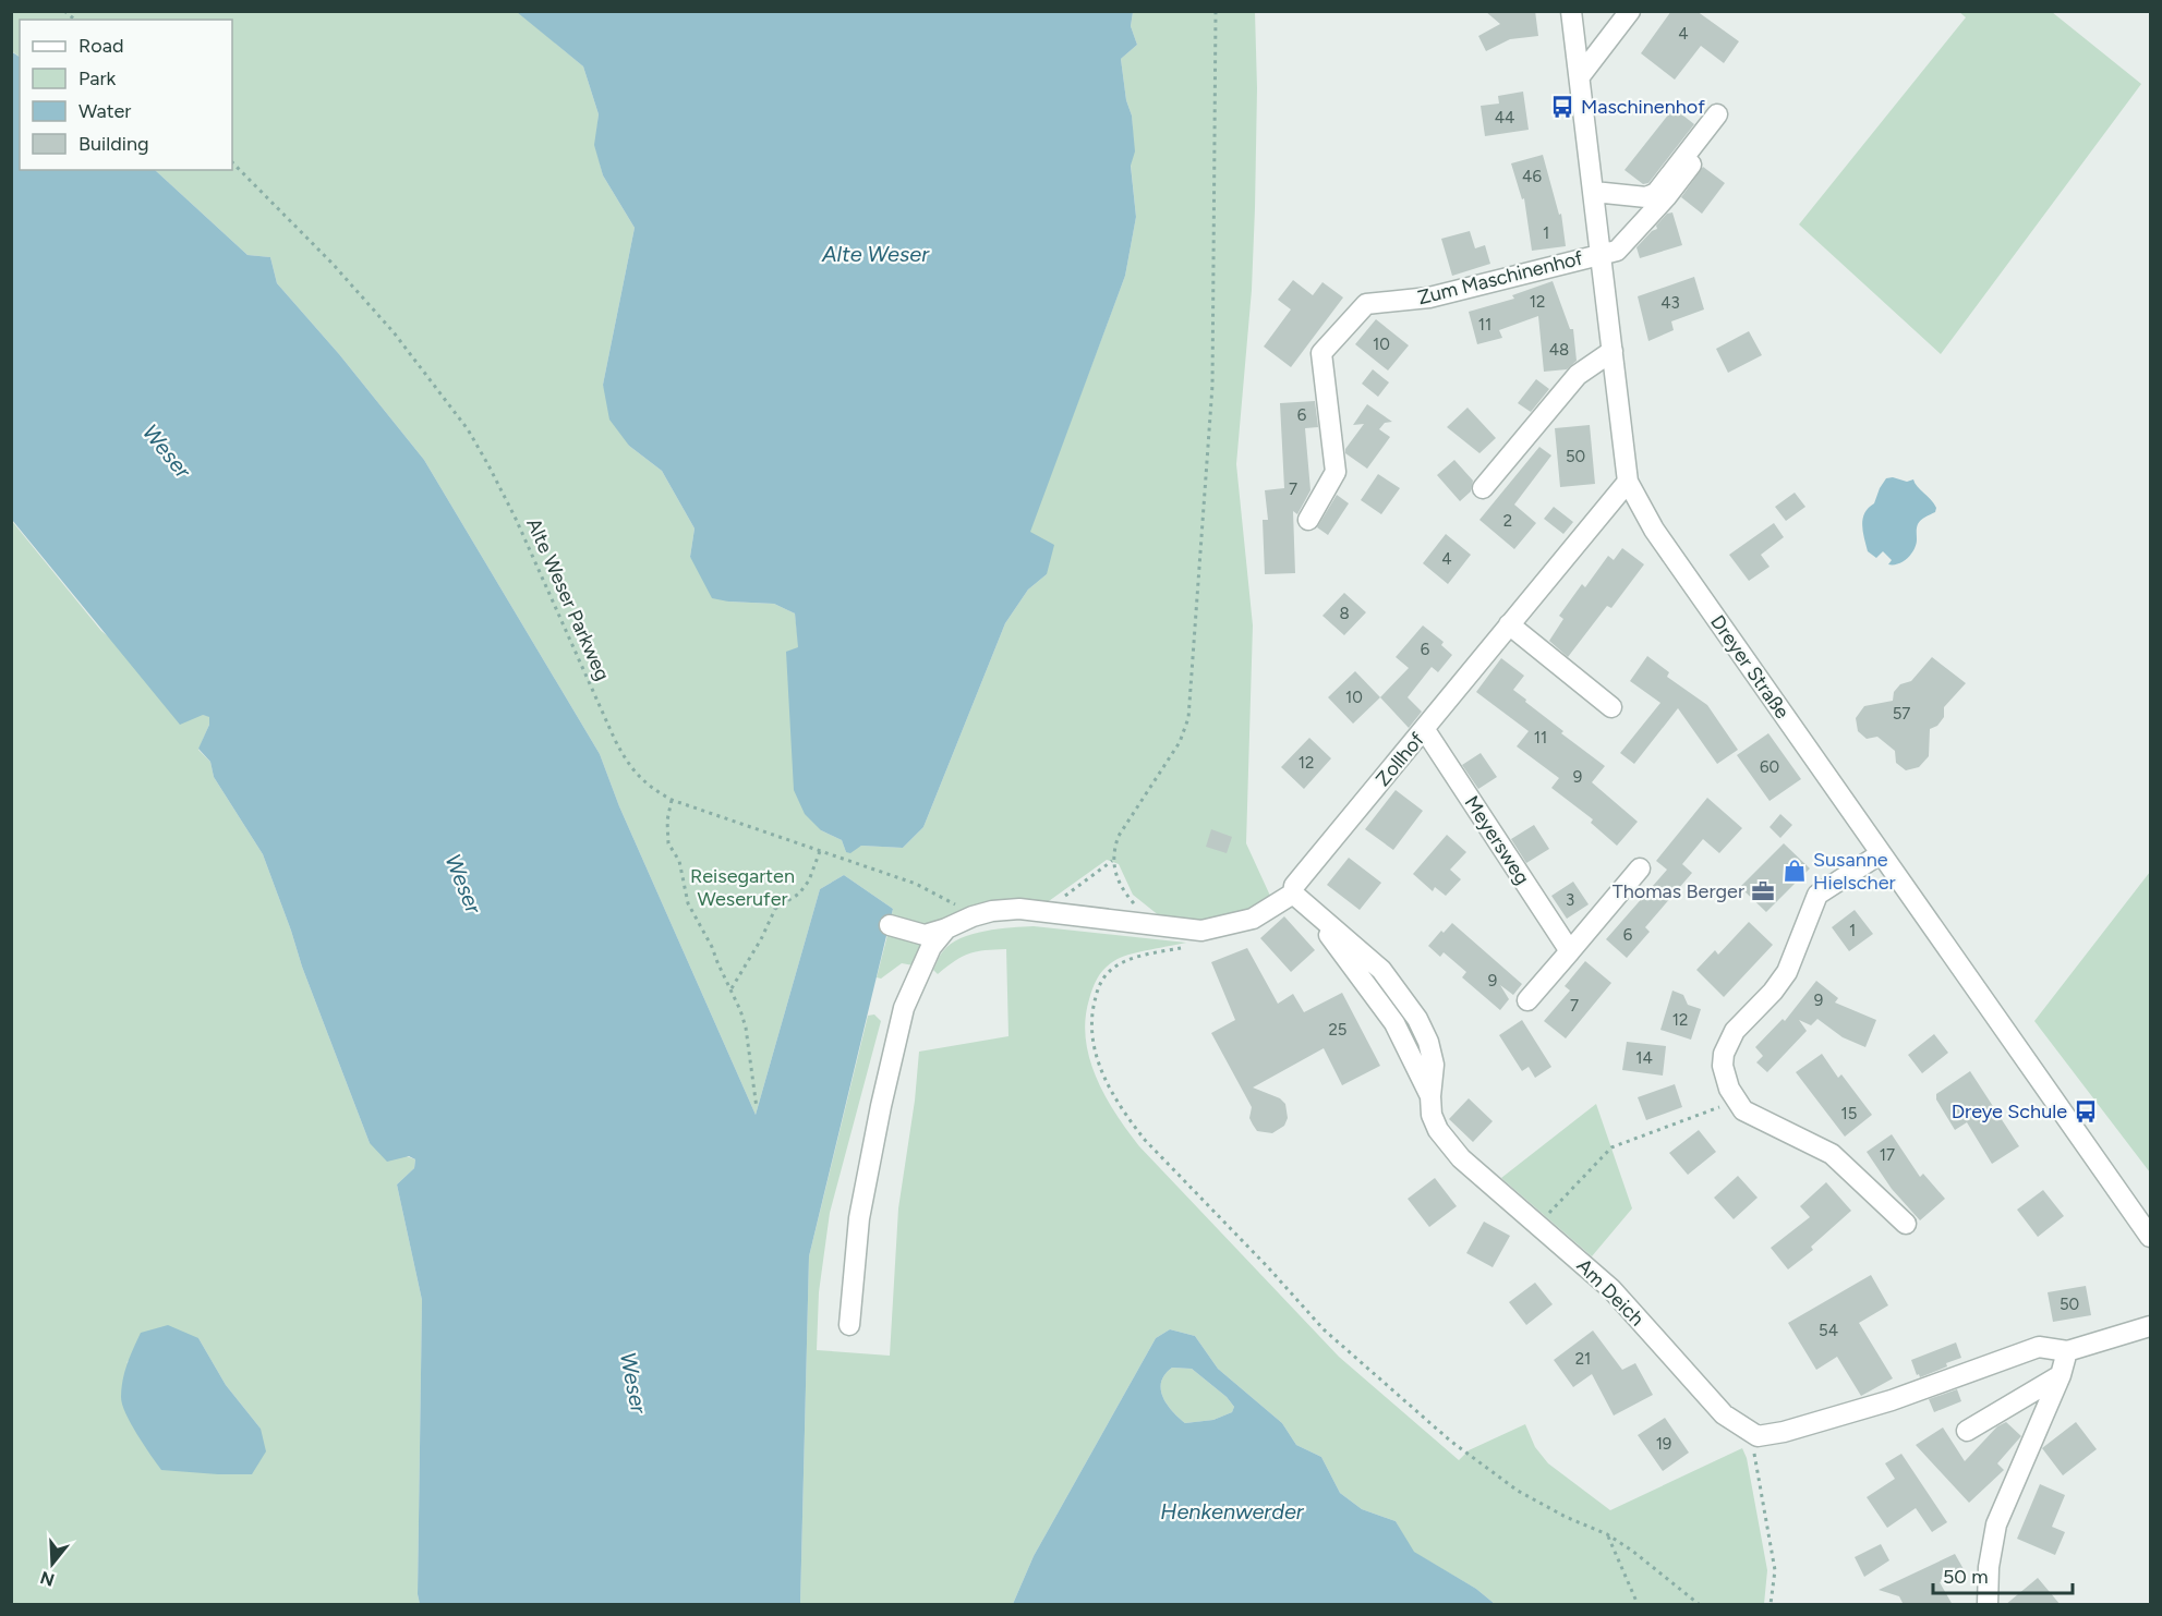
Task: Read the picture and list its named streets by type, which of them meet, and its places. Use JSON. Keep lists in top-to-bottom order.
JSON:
{
  "streets": {
    "street": [
      "Zum Maschinenhof",
      "Dreyer Straße",
      "Zollhof",
      "Meyersweg",
      "Am Deich"
    ],
    "path": ["Alte Weser Parkweg"]
  },
  "crossings": [
    ["Zum Maschinenhof", "Dreyer Straße"],
    ["Dreyer Straße", "Zollhof"],
    ["Zollhof", "Meyersweg"],
    ["Zollhof", "Am Deich"]
  ],
  "water": ["Alte Weser", "Weser", "Henkenwerder"],
  "parks": ["Reisegarten Weserufer"],
  "places": {
    "bus stop": ["Maschinenhof", "Dreye Schule"],
    "shop": ["Susanne Hielscher"],
    "office": ["Thomas Berger"]
  },
  "house_numbers": [
    "4",
    "44",
    "46",
    "1",
    "12",
    "43",
    "11",
    "10",
    "48",
    "6",
    "50",
    "7",
    "2",
    "4",
    "8",
    "6",
    "10",
    "57",
    "11",
    "12",
    "60",
    "9",
    "3",
    "1",
    "6",
    "9",
    "9",
    "7",
    "12",
    "25",
    "14",
    "15",
    "17",
    "50",
    "54",
    "21",
    "19"
  ],
  "legend": [
    "Road",
    "Park",
    "Water",
    "Building"
  ],
  "scale_bar": "50 m",
  "north": "bottom"
}
